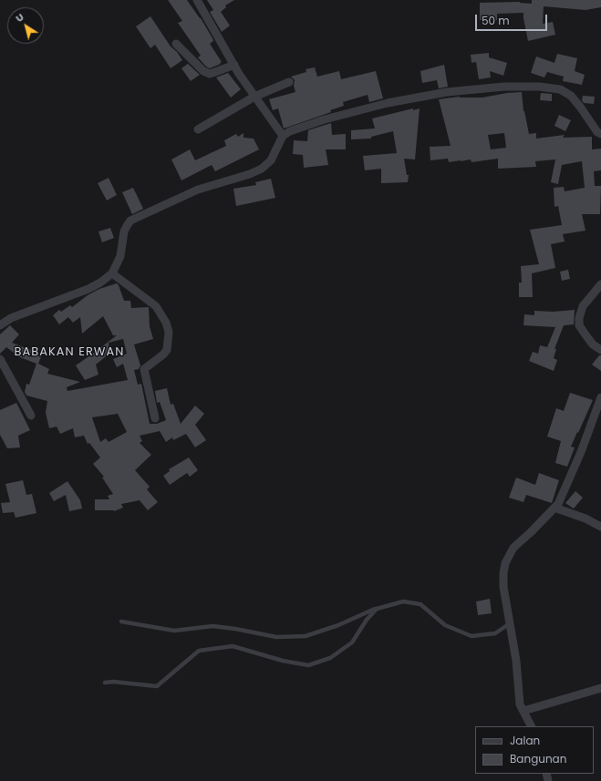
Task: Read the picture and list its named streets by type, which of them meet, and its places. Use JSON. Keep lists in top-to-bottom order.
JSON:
{
  "districts": ["BABAKAN ERWAN"],
  "legend": ["Jalan", "Bangunan"],
  "scale_bar": "50 m",
  "north": "top left"
}
